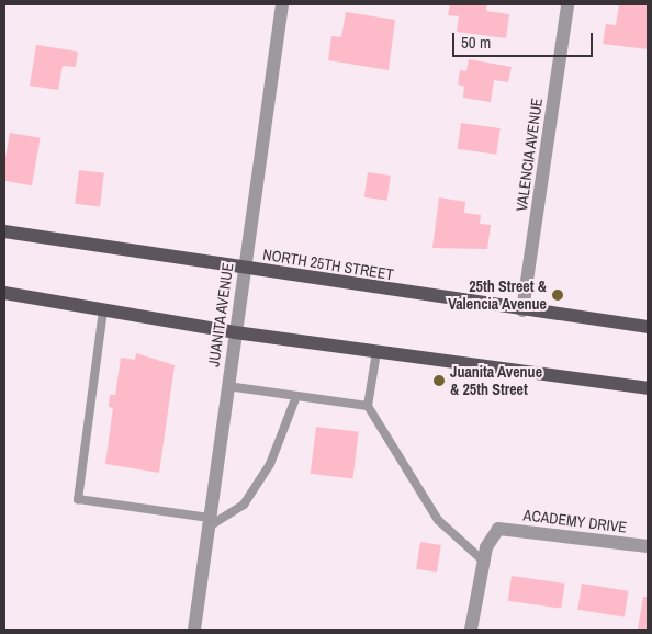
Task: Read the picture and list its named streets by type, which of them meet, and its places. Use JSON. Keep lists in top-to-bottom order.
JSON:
{
  "streets": {
    "main road": ["NORTH 25TH STREET"],
    "street": ["VALENCIA AVENUE", "JUANITA AVENUE", "ACADEMY DRIVE"]
  },
  "crossings": [
    ["VALENCIA AVENUE", "NORTH 25TH STREET"],
    ["NORTH 25TH STREET", "JUANITA AVENUE"]
  ],
  "places": ["25th Street & Valencia Avenue", "Juanita Avenue & 25th Street"],
  "scale_bar": "50 m"
}
